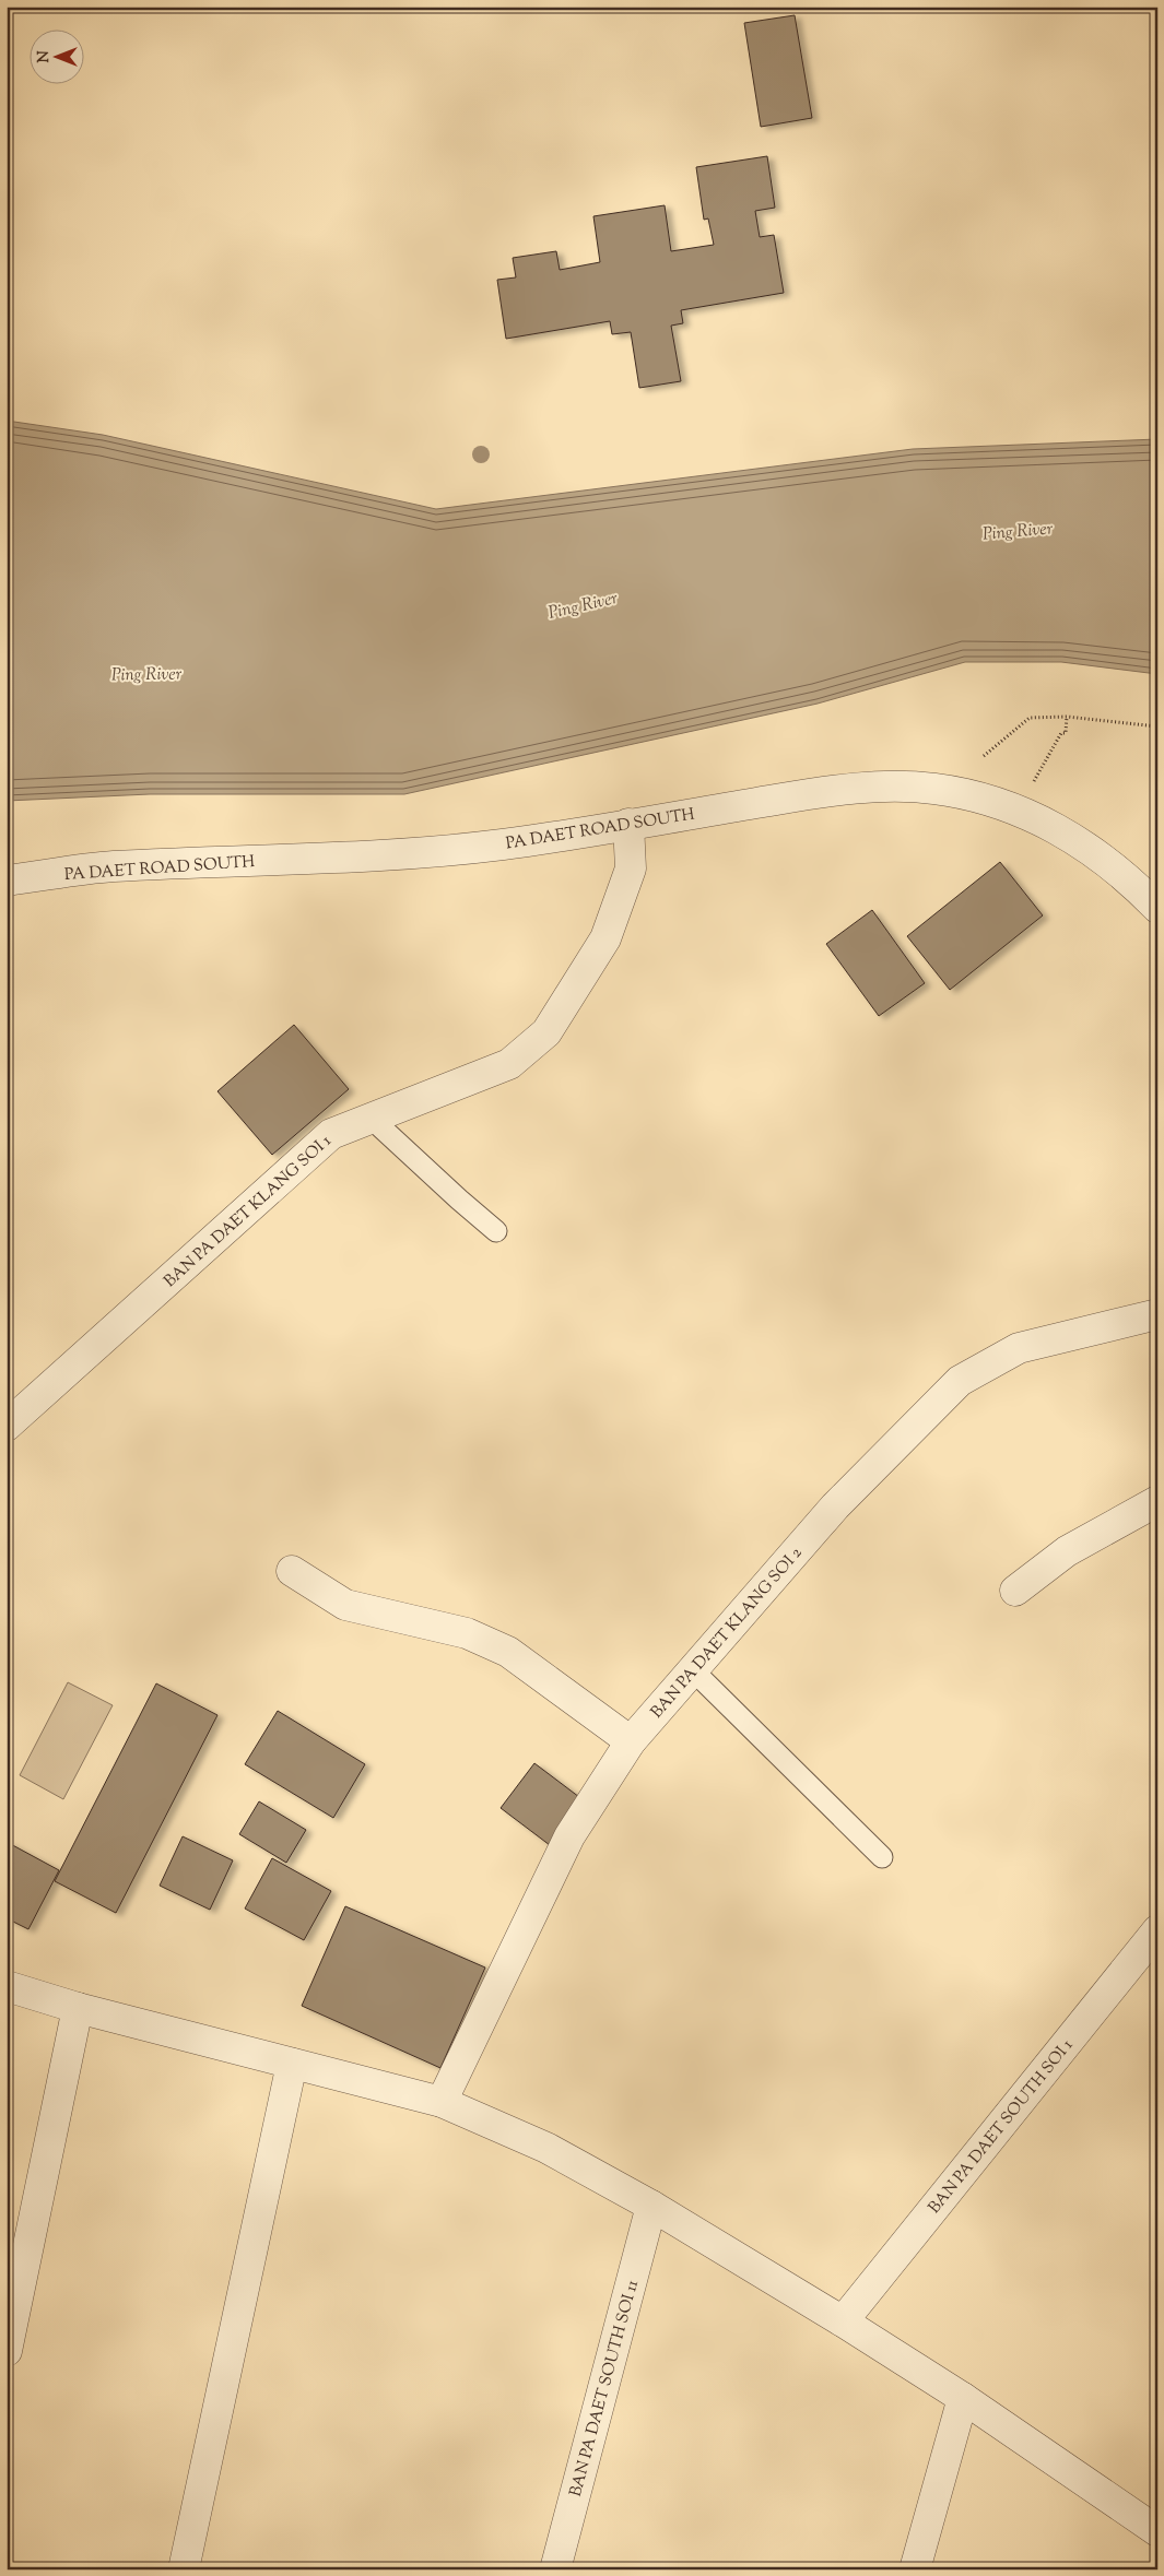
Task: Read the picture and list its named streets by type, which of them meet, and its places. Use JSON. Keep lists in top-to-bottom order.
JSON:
{
  "streets": {
    "street": [
      "PA DAET ROAD SOUTH",
      "BAN PA DAET KLANG SOI 1",
      "BAN PA DAET KLANG SOI 2",
      "BAN PA DAET SOUTH SOI 1",
      "BAN PA DAET SOUTH SOI 11"
    ]
  },
  "crossings": [
    ["PA DAET ROAD SOUTH", "BAN PA DAET KLANG SOI 1"]
  ],
  "water": ["Ping River"],
  "north": "left"
}
